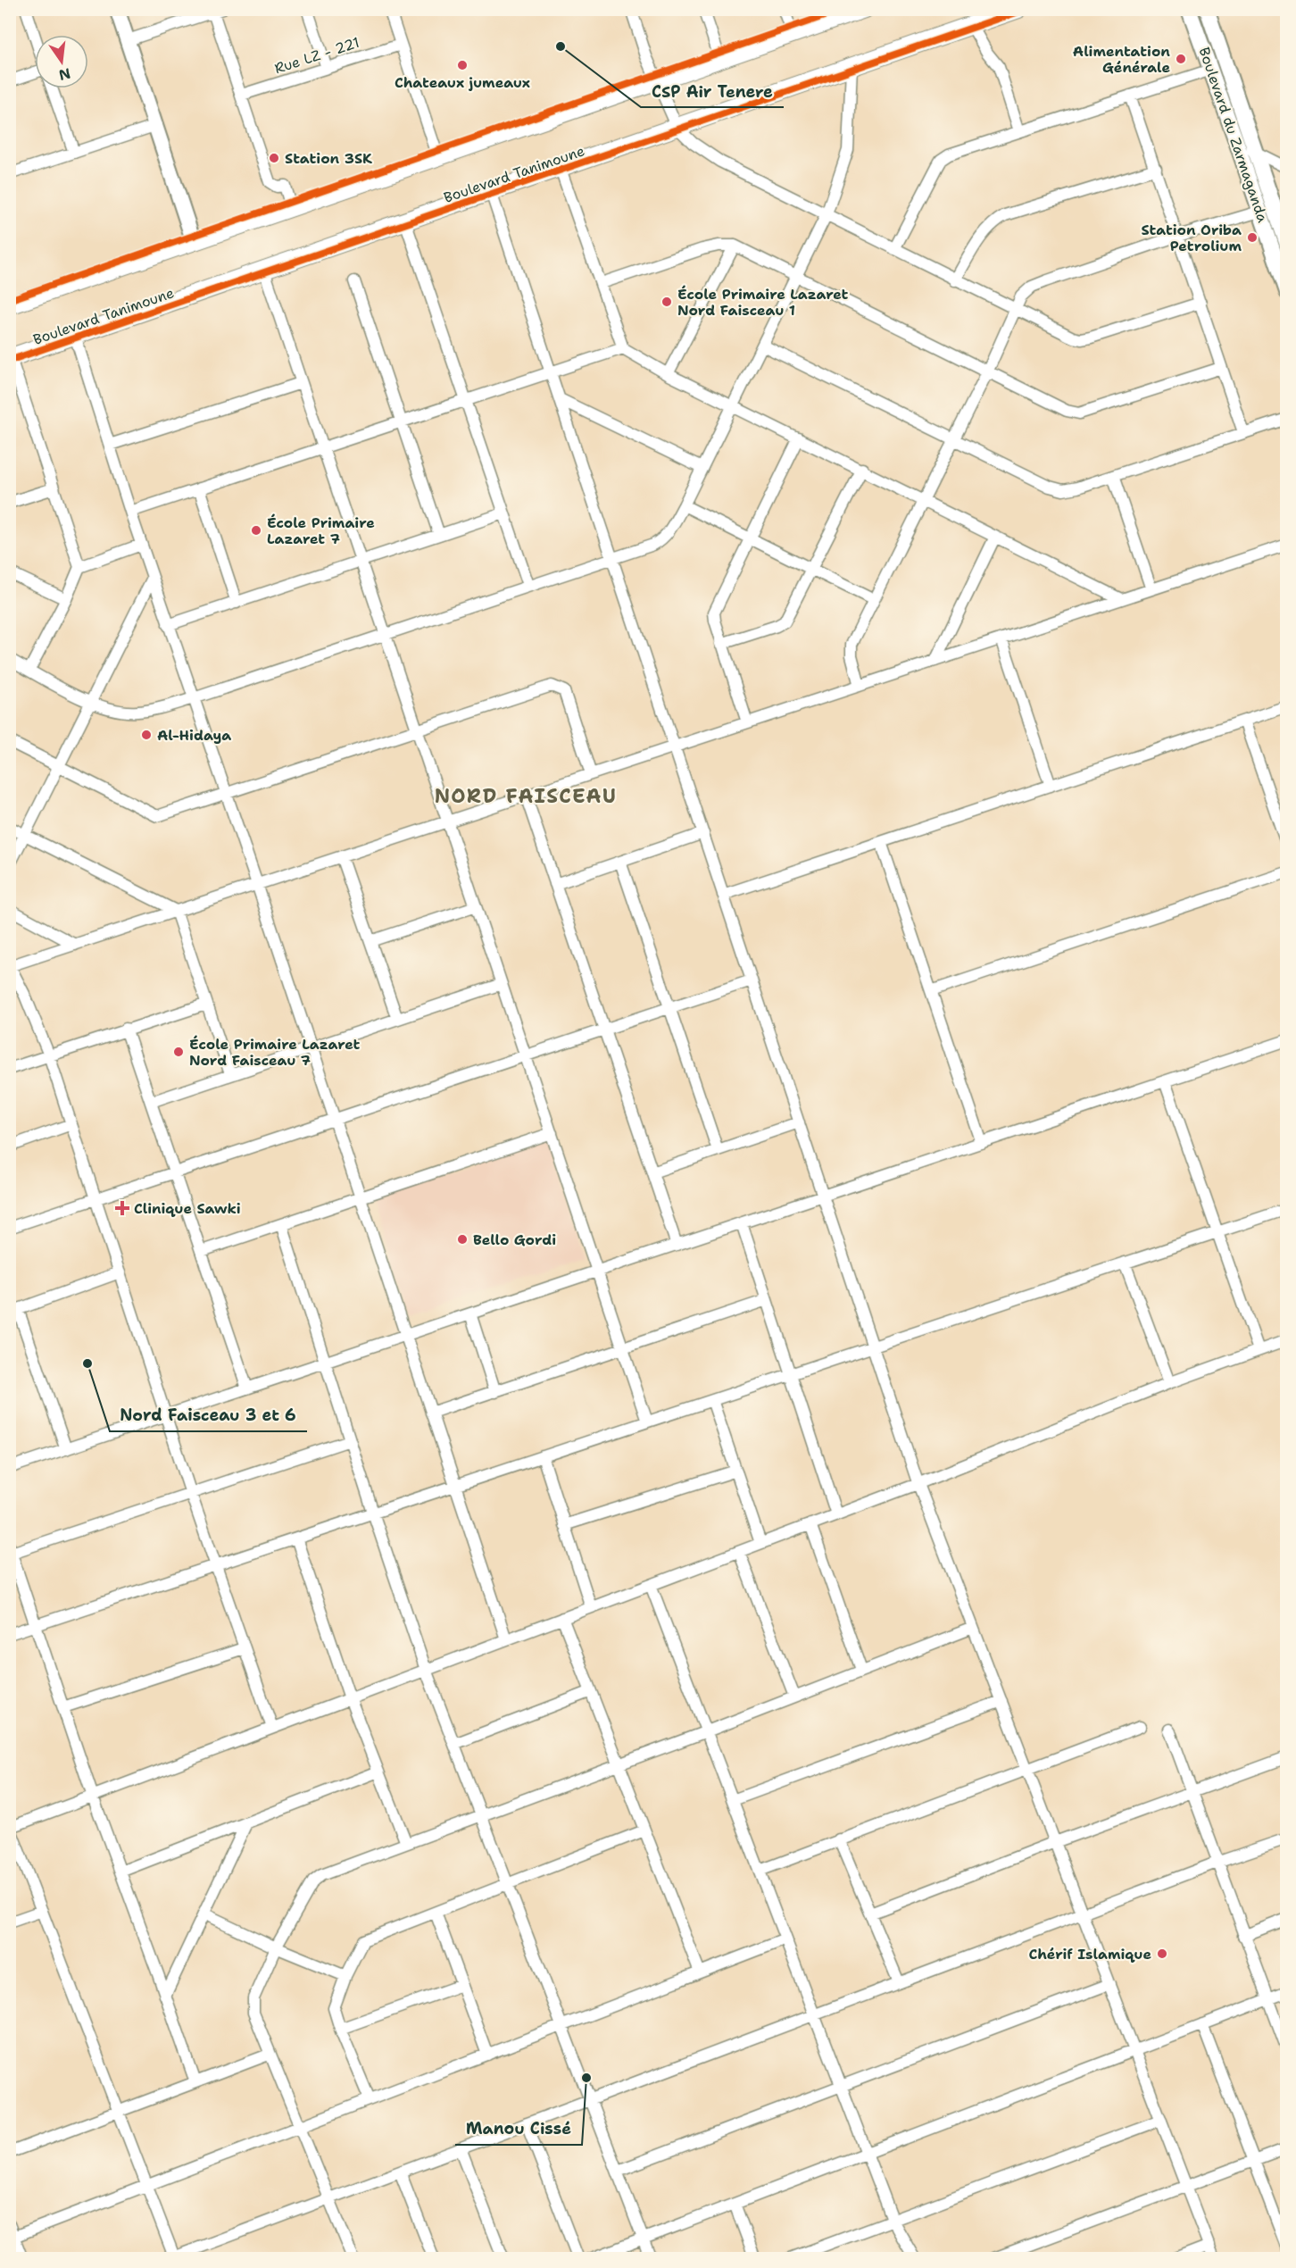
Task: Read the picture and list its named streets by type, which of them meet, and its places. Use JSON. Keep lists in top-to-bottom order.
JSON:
{
  "streets": {
    "main road": ["Boulevard du Zarmaganda", "Boulevard Tanimoune"],
    "street": ["Rue LZ - 221"]
  },
  "districts": ["NORD FAISCEAU"],
  "places": {
    "other": [
      "CSP Air Tenere",
      "Alimentation Générale",
      "Chateaux jumeaux",
      "Station 3SK",
      "Station Oriba Petrolium",
      "École Primaire Lazaret Nord Faisceau 1",
      "École Primaire Lazaret 7",
      "Al-Hidaya",
      "École Primaire Lazaret Nord Faisceau 7",
      "Bello Gordi",
      "Nord Faisceau 3 et 6",
      "Chérif Islamique",
      "Manou Cissé"
    ],
    "health": ["Clinique Sawki"]
  },
  "north": "bottom"
}
